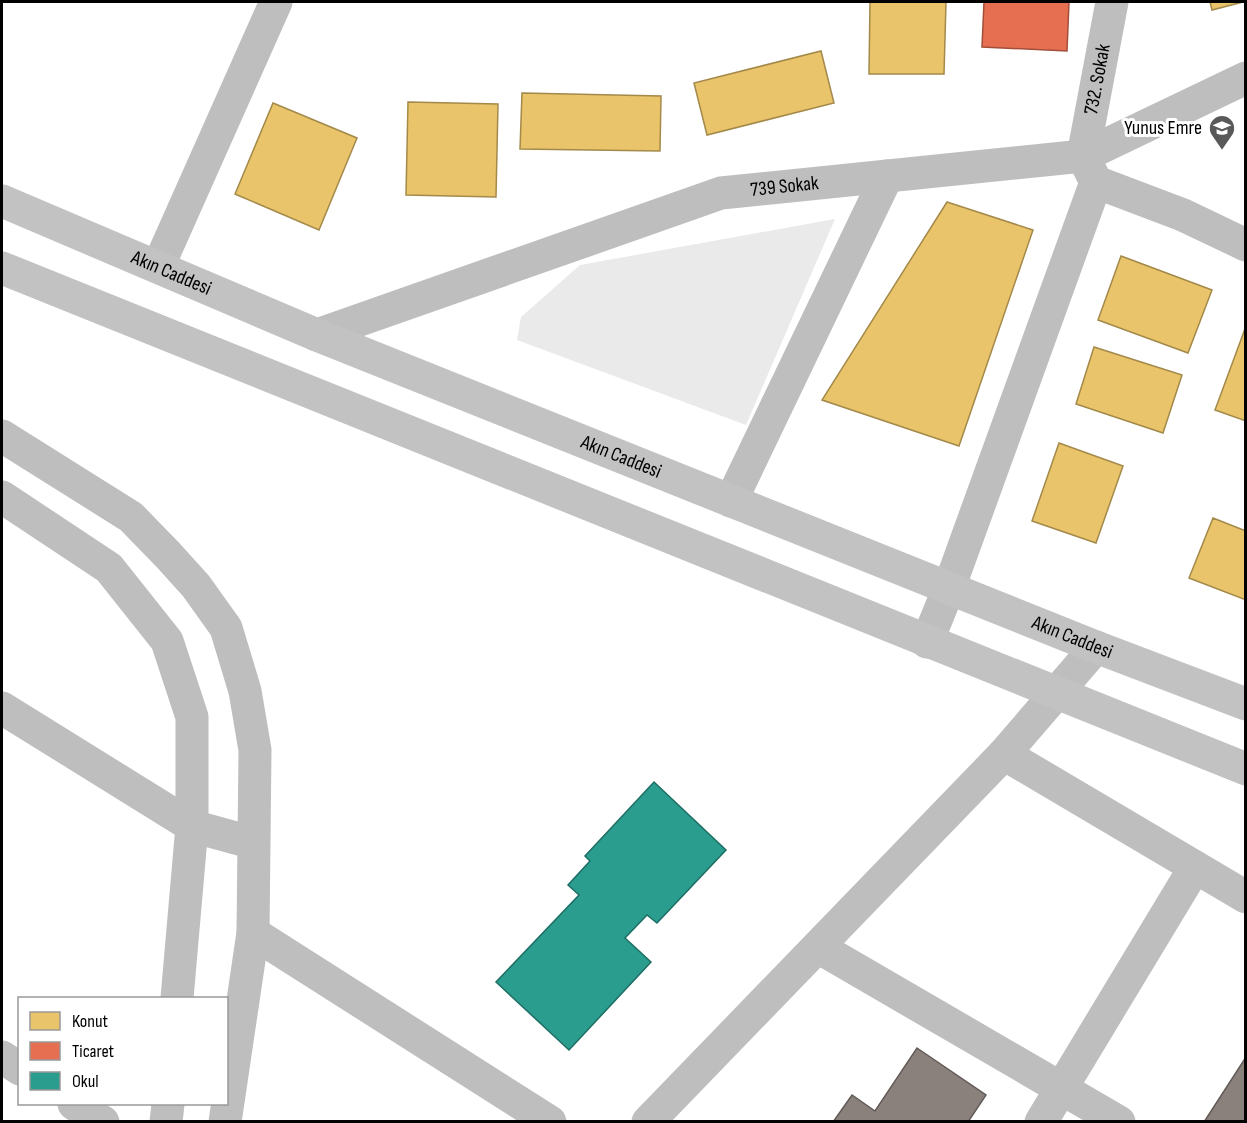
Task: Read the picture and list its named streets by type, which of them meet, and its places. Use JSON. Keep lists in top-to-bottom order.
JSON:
{
  "streets": {
    "main road": ["Akın Caddesi"],
    "street": ["732. Sokak", "739 Sokak"]
  },
  "crossings": [
    ["732. Sokak", "739 Sokak"],
    ["732. Sokak", "Akın Caddesi"],
    ["739 Sokak", "Akın Caddesi"]
  ],
  "places": {
    "school or university": ["Yunus Emre"]
  },
  "legend": ["Konut", "Ticaret", "Okul"]
}
